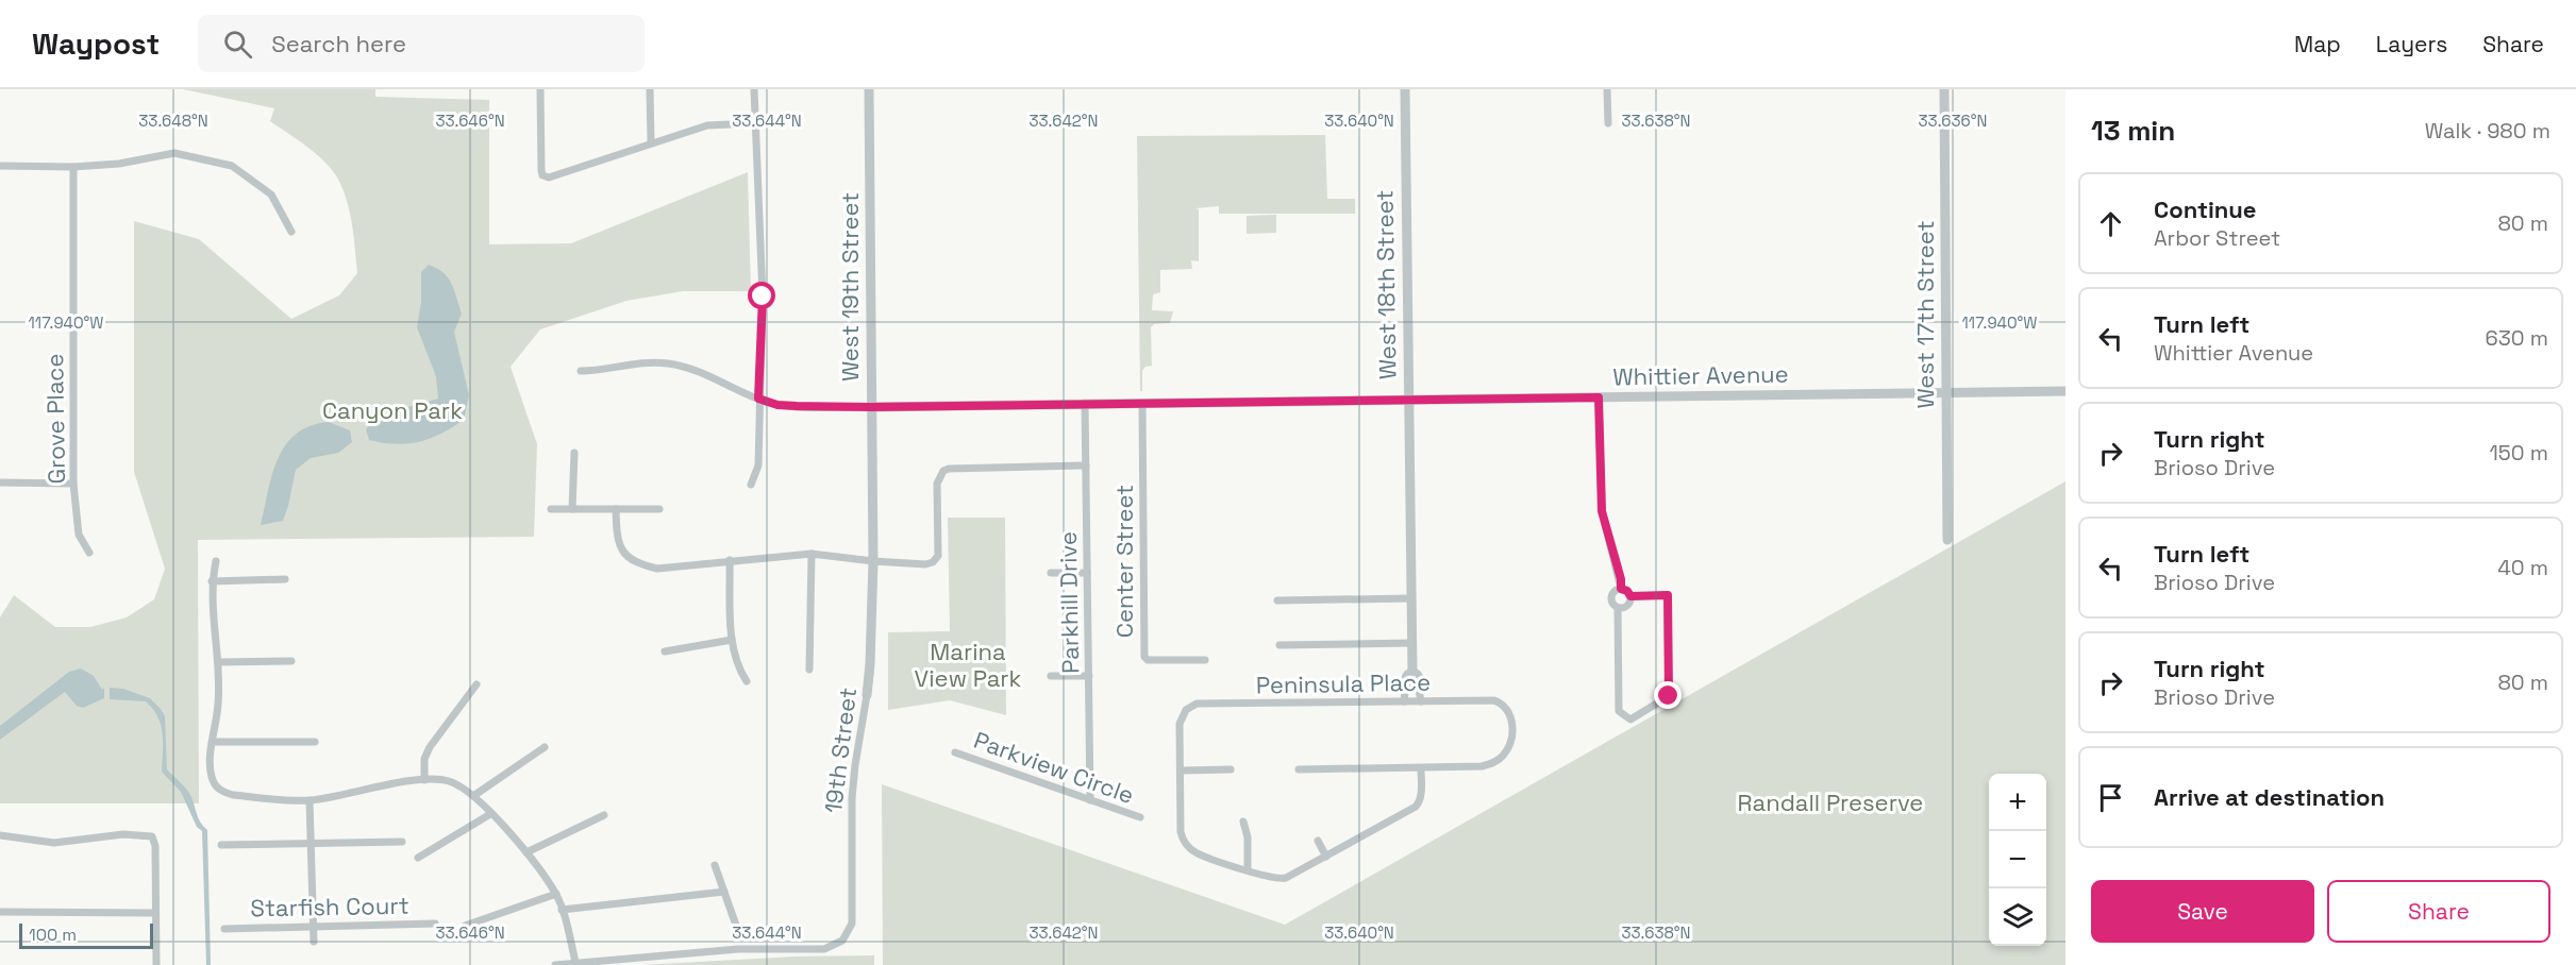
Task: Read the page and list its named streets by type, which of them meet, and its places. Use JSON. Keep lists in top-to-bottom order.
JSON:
{
  "streets": {
    "street": [
      "West 18th Street",
      "West 19th Street",
      "West 17th Street",
      "Whittier Avenue",
      "Grove Place",
      "Center Street",
      "Parkhill Drive",
      "Peninsula Place",
      "19th Street",
      "Parkview Circle",
      "Starfish Court"
    ]
  },
  "crossings": [
    ["West 18th Street", "Whittier Avenue"],
    ["West 18th Street", "Peninsula Place"],
    ["West 19th Street", "Whittier Avenue"],
    ["West 19th Street", "19th Street"],
    ["West 17th Street", "Whittier Avenue"],
    ["Whittier Avenue", "Center Street"],
    ["Whittier Avenue", "Parkhill Drive"],
    ["Parkhill Drive", "Parkview Circle"]
  ],
  "parks": ["Canyon Park", "Marina View Park", "Randall Preserve"],
  "scale_bar": "100 m",
  "page": {
    "header": "Waypost",
    "search": "Search here",
    "nav": ["Map", "Layers", "Share"],
    "heading": ["13 min", "Walk · 980 m"],
    "list": [
      ["Continue", "Arbor Street", "80 m"],
      ["Turn left", "Whittier Avenue", "630 m"],
      ["Turn right", "Brioso Drive", "150 m"],
      ["Turn left", "Brioso Drive", "40 m"],
      ["Turn right", "Brioso Drive", "80 m"],
      "Arrive at destination"
    ],
    "map_buttons": ["+", "−"],
    "buttons": ["Save", "Share"],
    "scale": "100 m"
  },
  "coordinates": [
    "33.648°N",
    "33.646°N",
    "33.644°N",
    "33.642°N",
    "33.640°N",
    "33.638°N",
    "33.636°N",
    "117.940°W"
  ]
}
